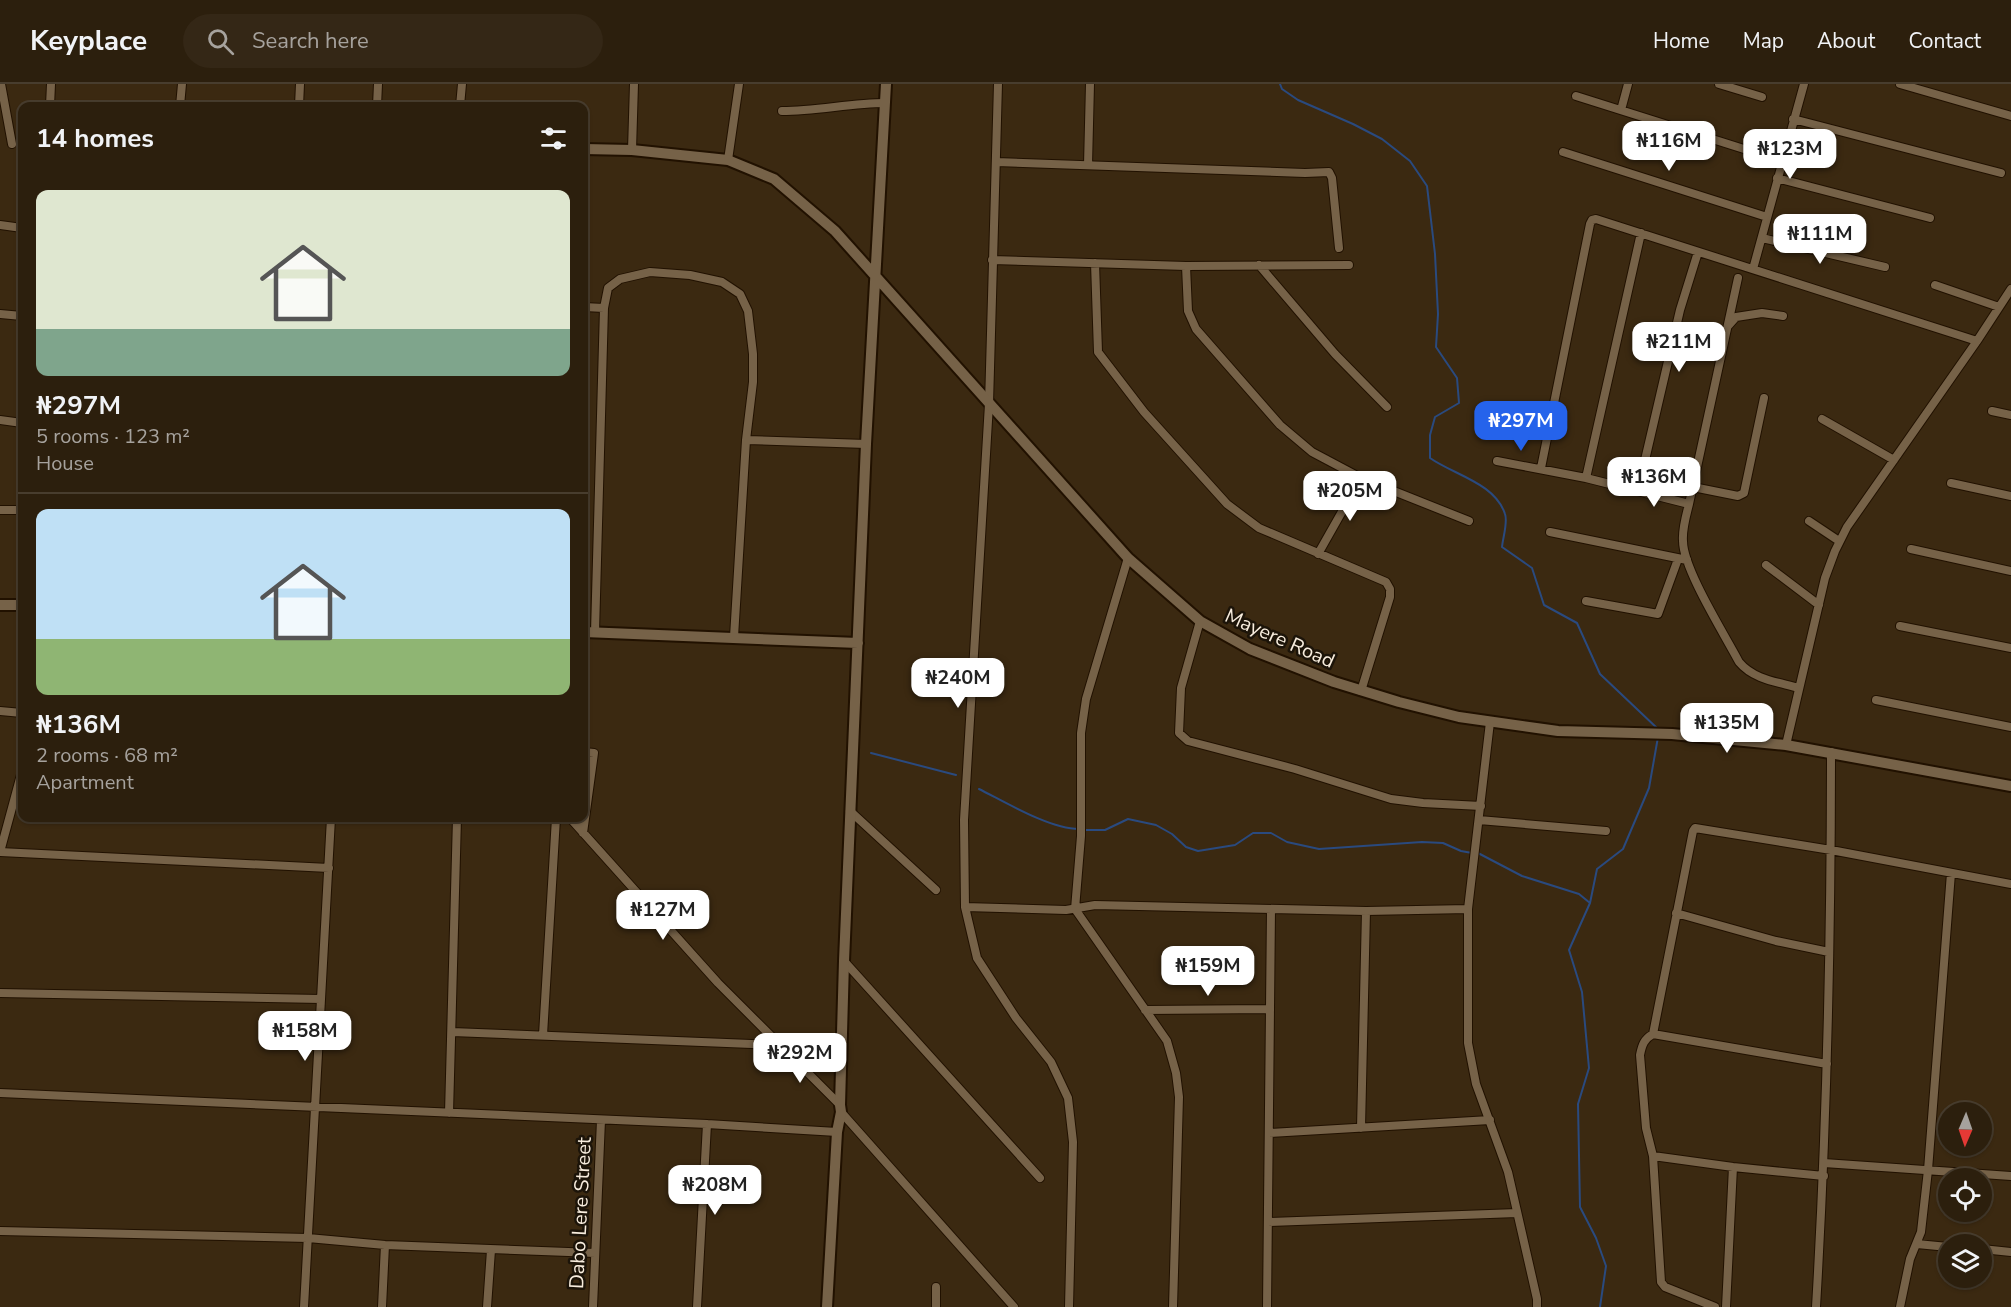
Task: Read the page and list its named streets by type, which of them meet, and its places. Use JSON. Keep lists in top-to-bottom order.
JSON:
{
  "streets": {
    "street": ["Mayere Road", "Dabo Lere Street"]
  },
  "north": "bottom",
  "page": {
    "header": "Keyplace",
    "search": "Search here",
    "nav": [
      "Home",
      "Map",
      "About",
      "Contact"
    ],
    "heading": "14 homes",
    "price": [
      "₦116M",
      "₦123M",
      "₦111M",
      "₦211M",
      "₦297M",
      "₦136M",
      "₦205M",
      "₦240M",
      "₦135M",
      "₦127M",
      "₦159M",
      "₦158M",
      "₦292M",
      "₦208M"
    ],
    "list": [
      {
        "name": "₦297M",
        "note": "5 rooms · 123 m² · House"
      },
      {
        "name": "₦136M",
        "note": "2 rooms · 68 m² · Apartment"
      }
    ]
  }
}
